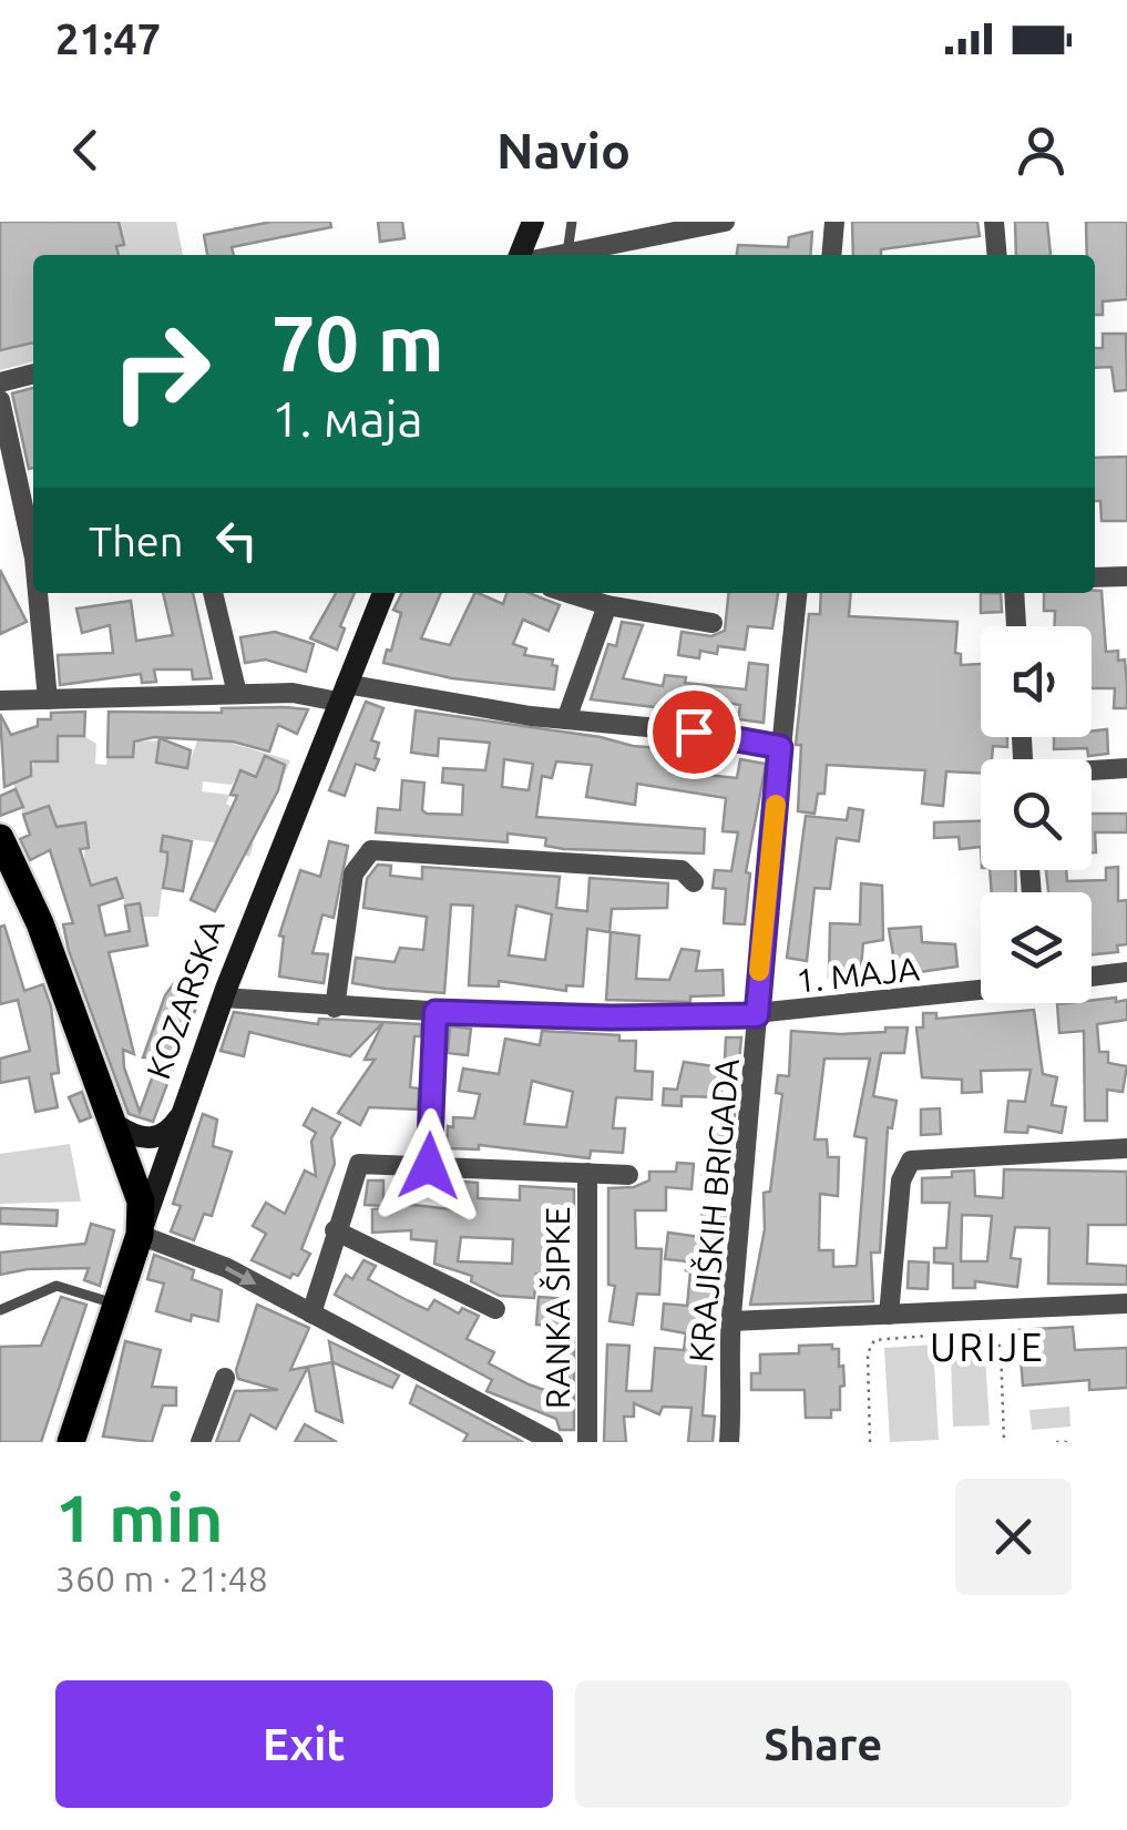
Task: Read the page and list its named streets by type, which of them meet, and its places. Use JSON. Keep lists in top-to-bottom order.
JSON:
{
  "streets": {
    "main road": ["KOZARSKA"],
    "street": ["1. МАЈА", "KRAJIŠKIH BRIGADA", "RANKA ŠIPKE"]
  },
  "crossings": [
    ["1. МАЈА", "KOZARSKA"],
    ["1. МАЈА", "KRAJIŠKIH BRIGADA"]
  ],
  "districts": ["URIJE"],
  "page": {
    "status": "21:47",
    "header": "Navio",
    "turn": ["70 m", "1. маја"],
    "then": "Then",
    "heading": ["1 min", "360 m · 21:48"],
    "buttons": ["Exit", "Share"]
  }
}
